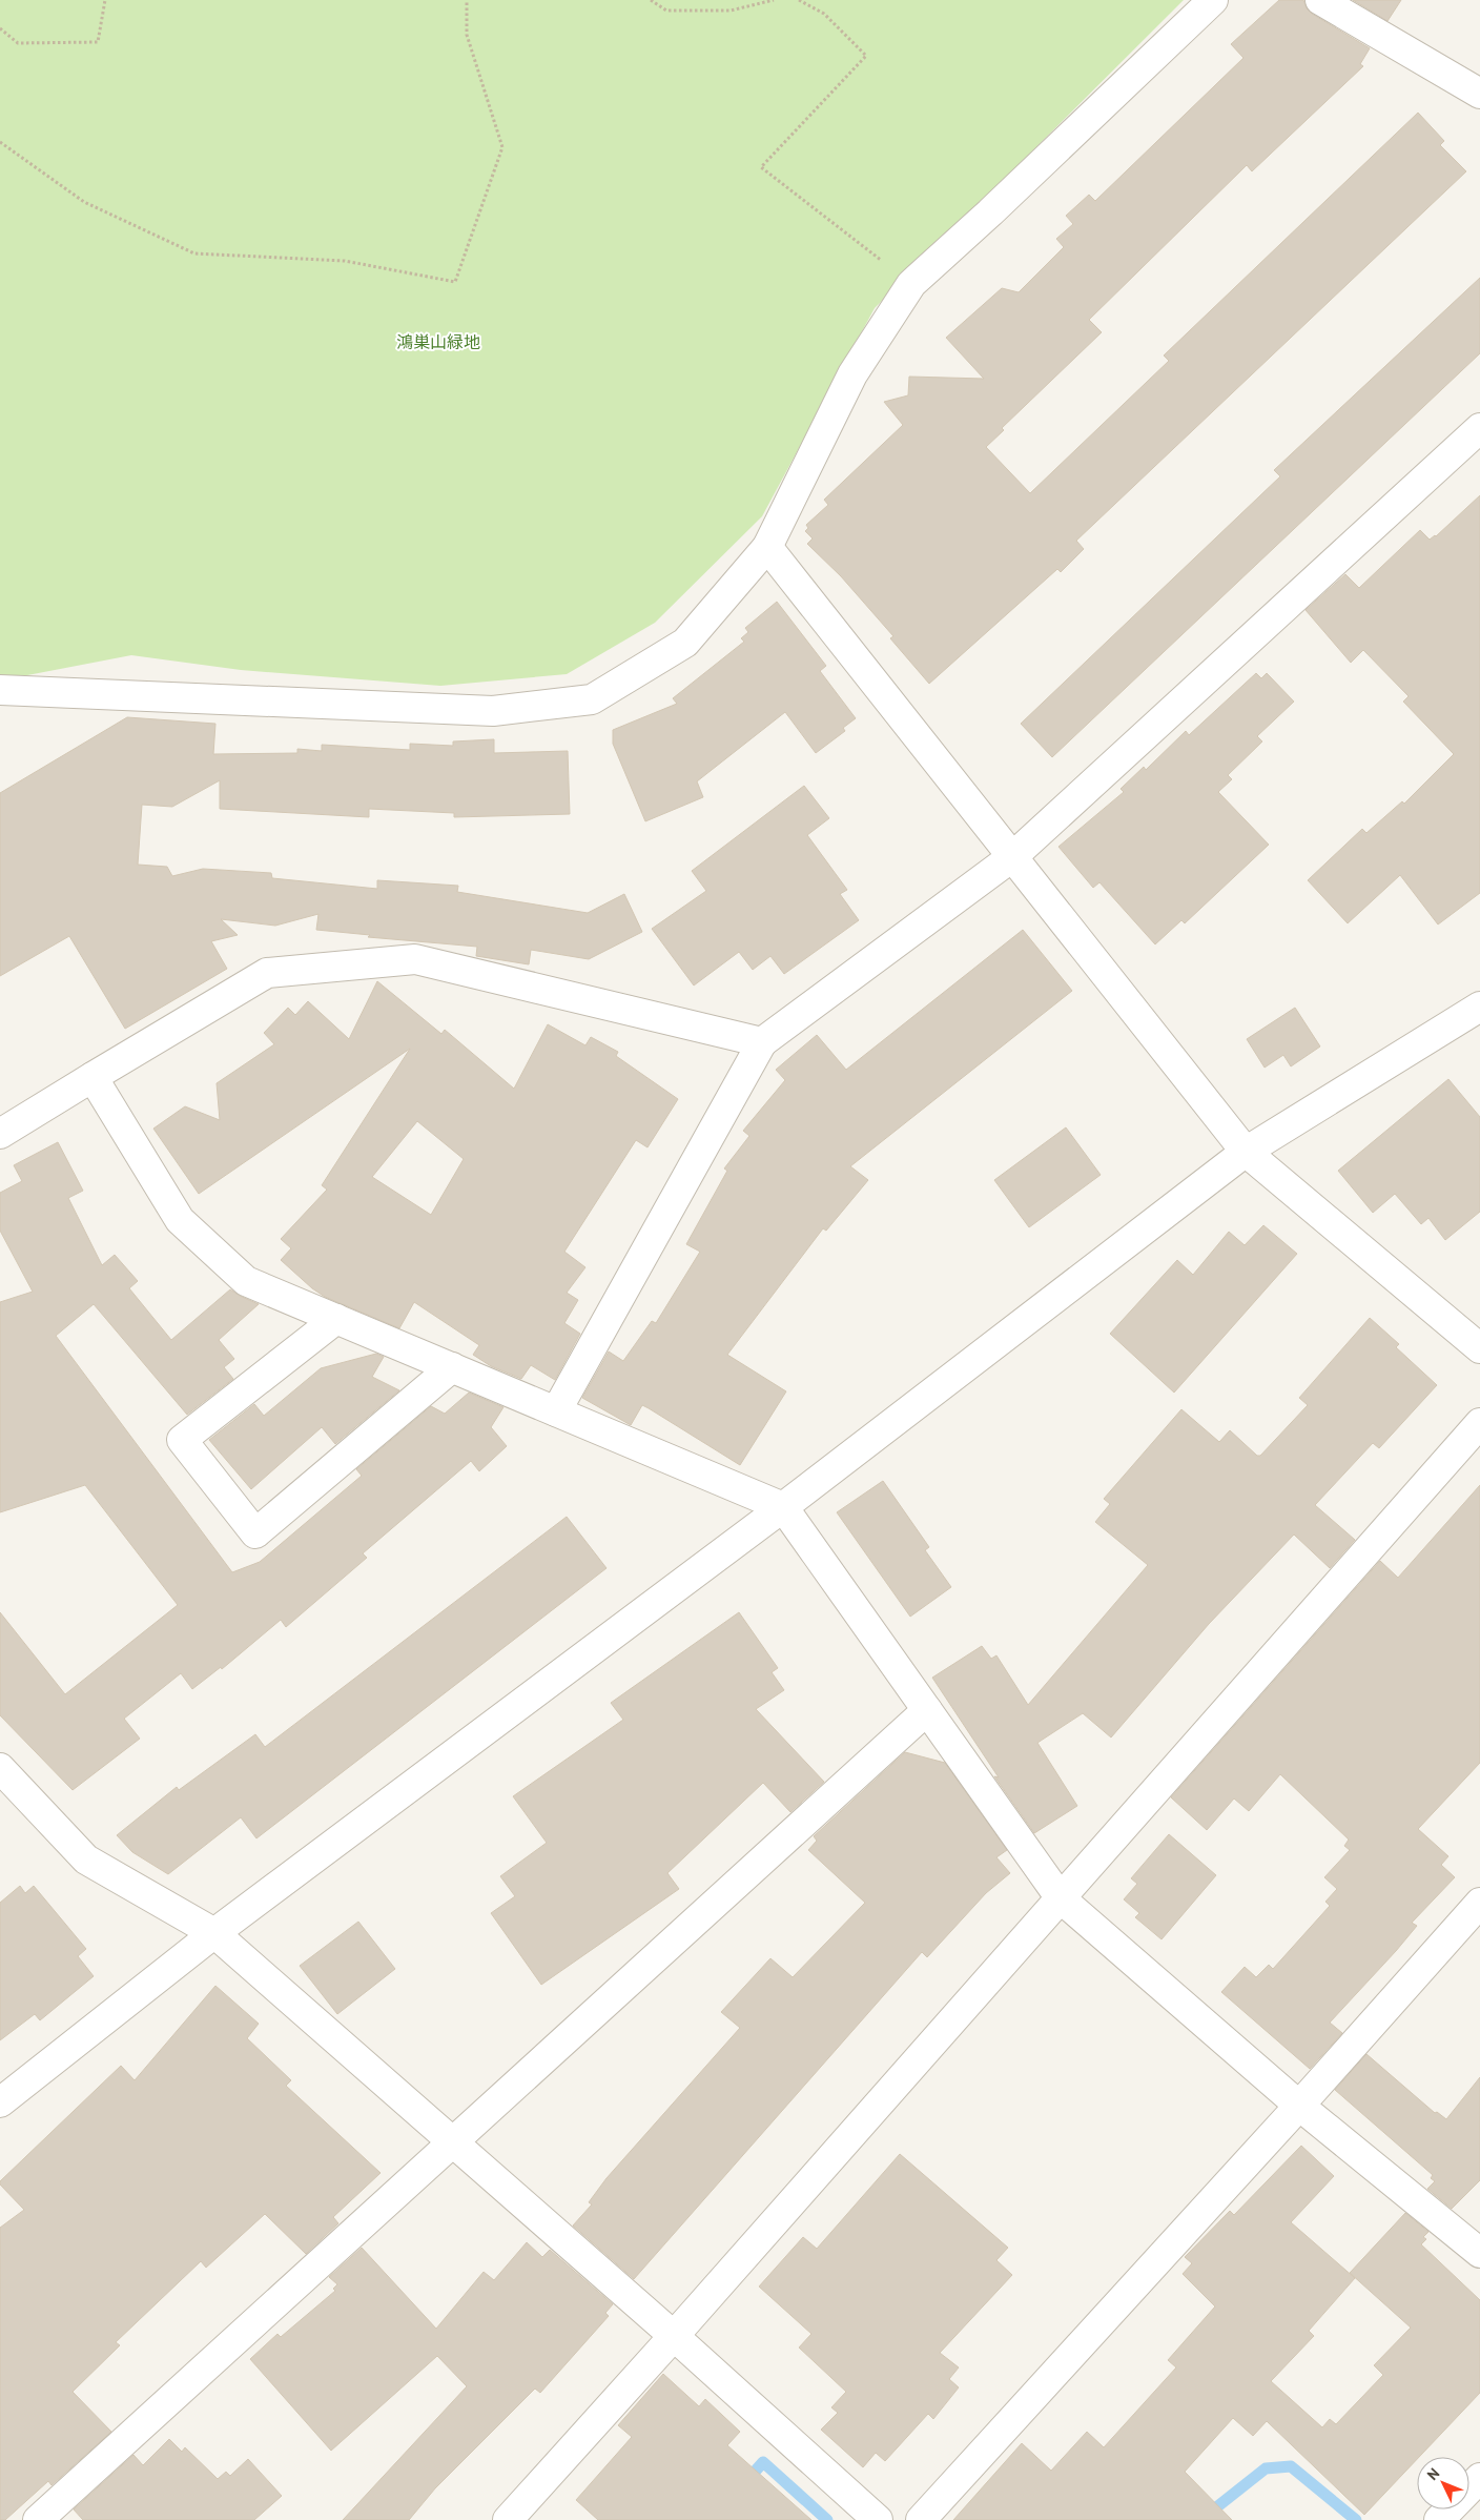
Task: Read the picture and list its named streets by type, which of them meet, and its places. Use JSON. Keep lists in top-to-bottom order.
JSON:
{
  "parks": ["鴻巣山緑地"],
  "north": "top left"
}
